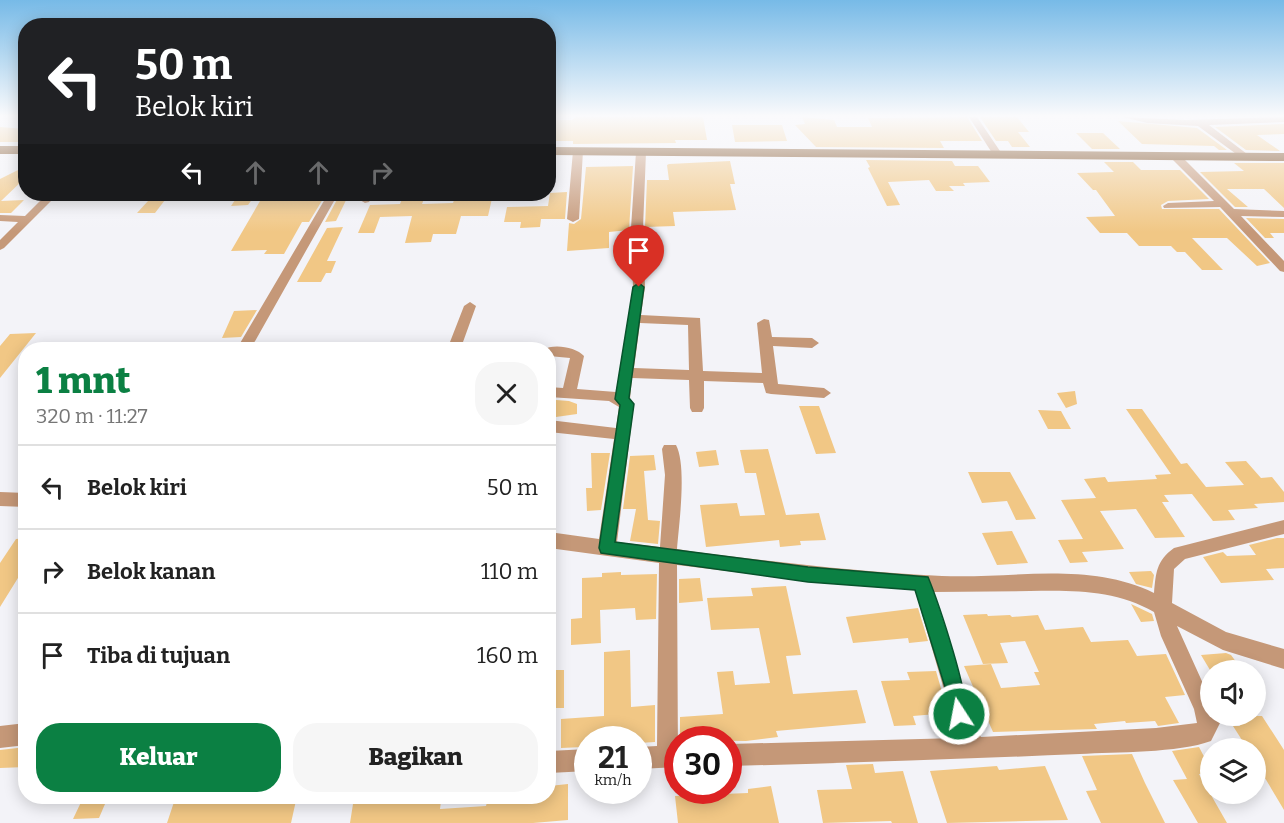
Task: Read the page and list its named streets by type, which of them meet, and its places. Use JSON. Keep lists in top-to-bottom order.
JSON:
{
  "page": {
    "turn": ["50 m", "Belok kiri"],
    "heading": ["1 mnt", "320 m · 11:27"],
    "list": [
      {
        "name": "Belok kiri",
        "value": "50 m"
      },
      {
        "name": "Belok kanan",
        "value": "110 m"
      },
      {
        "name": "Tiba di tujuan",
        "value": "160 m"
      }
    ],
    "buttons": ["Keluar", "Bagikan"],
    "speed": "21 km/h",
    "limit": "30"
  }
}
